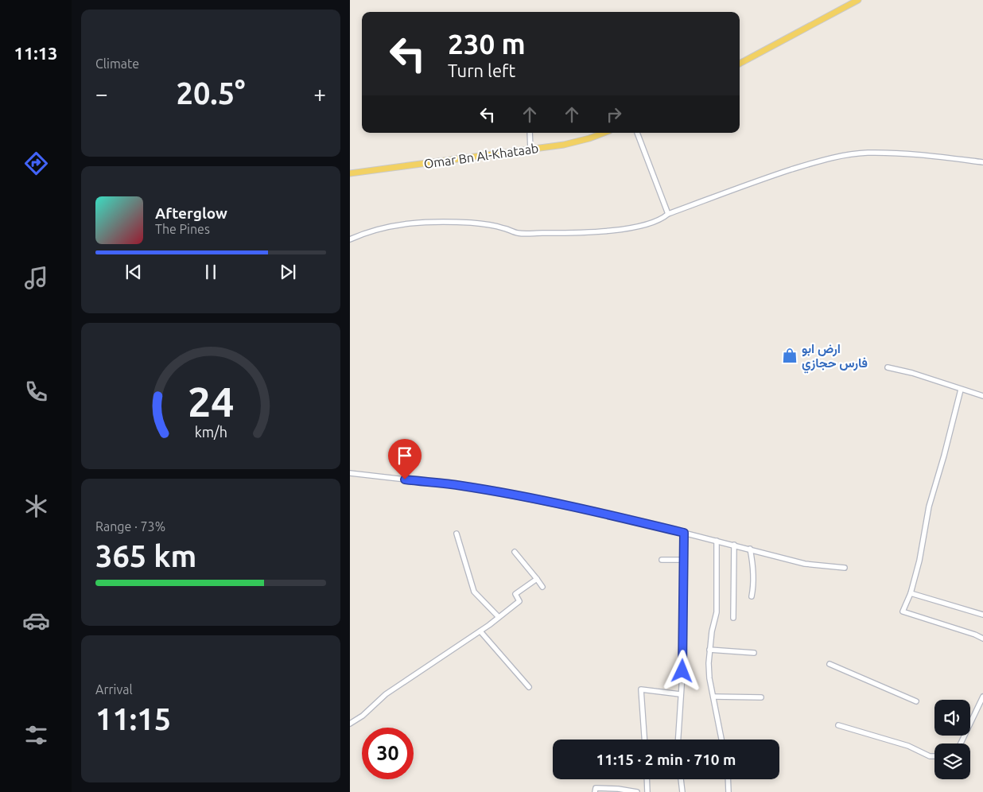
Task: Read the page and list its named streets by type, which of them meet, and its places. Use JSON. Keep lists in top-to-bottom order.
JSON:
{
  "streets": {
    "main road": ["Omar Bn Al-Khataab"]
  },
  "places": {
    "shop": ["ارض ابو فارس حجازي"]
  },
  "page": {
    "tabs": "11:13",
    "tile": [
      "Climate",
      ["Range · 73%", "365 km"],
      ["Arrival", "11:15"]
    ],
    "turn": ["230 m", "Turn left"],
    "heat": ["−", "20.5°", "+"],
    "song": ["Afterglow", "The Pines"],
    "limit": "30",
    "trip": "11:15 · 2 min · 710 m",
    "gauge": ["24", "km/h"]
  }
}
